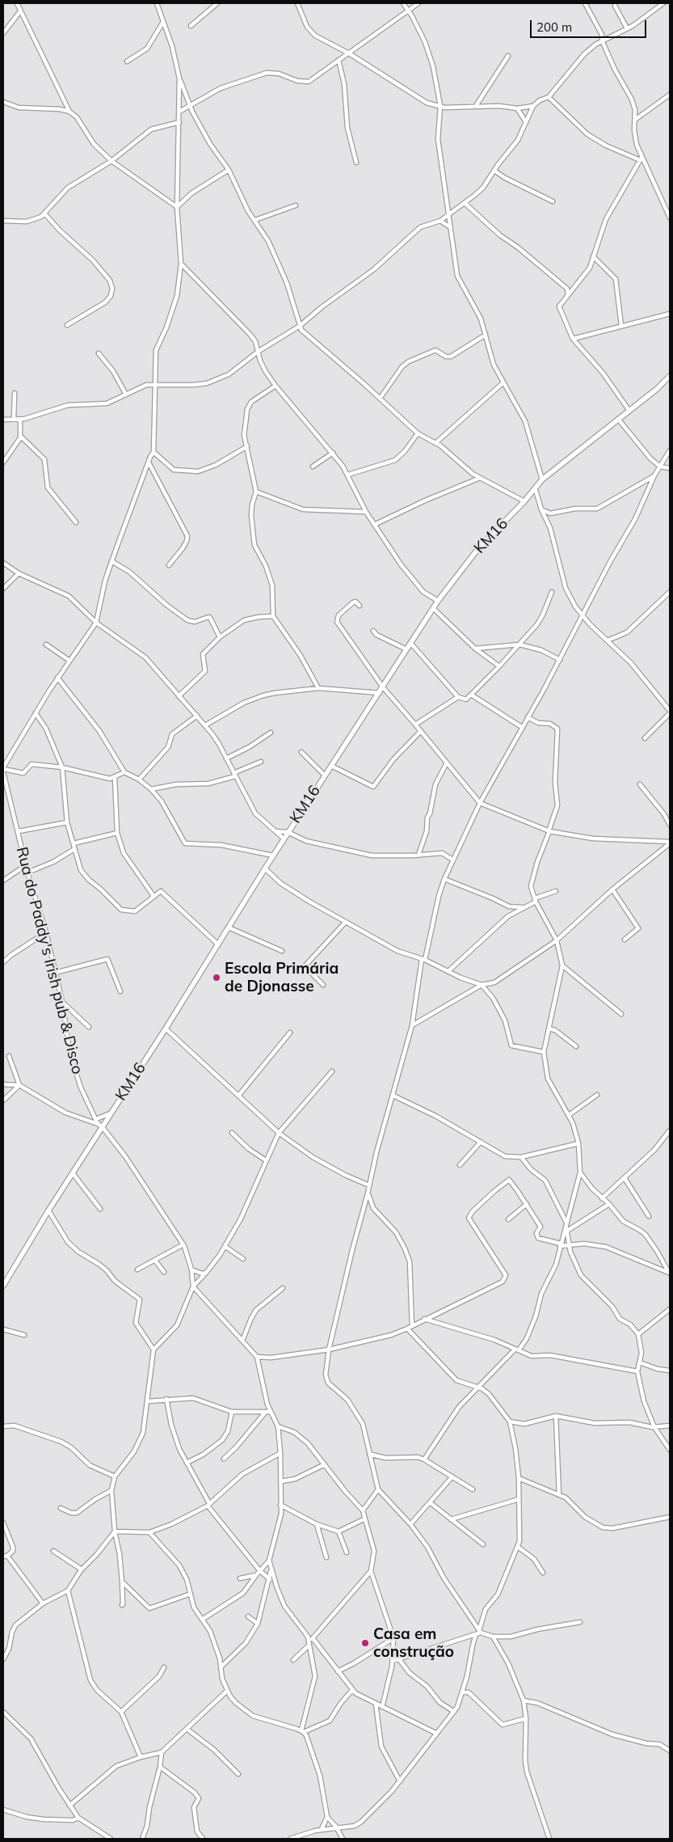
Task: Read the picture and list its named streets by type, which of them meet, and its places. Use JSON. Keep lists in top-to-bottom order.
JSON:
{
  "streets": {
    "street": ["KM16", "Rua do Paddy's Irish pub & Disco"]
  },
  "crossings": [
    ["KM16", "Rua do Paddy's Irish pub & Disco"]
  ],
  "places": ["Escola Primária de Djonasse", "Casa em construção"],
  "scale_bar": "200 m"
}
